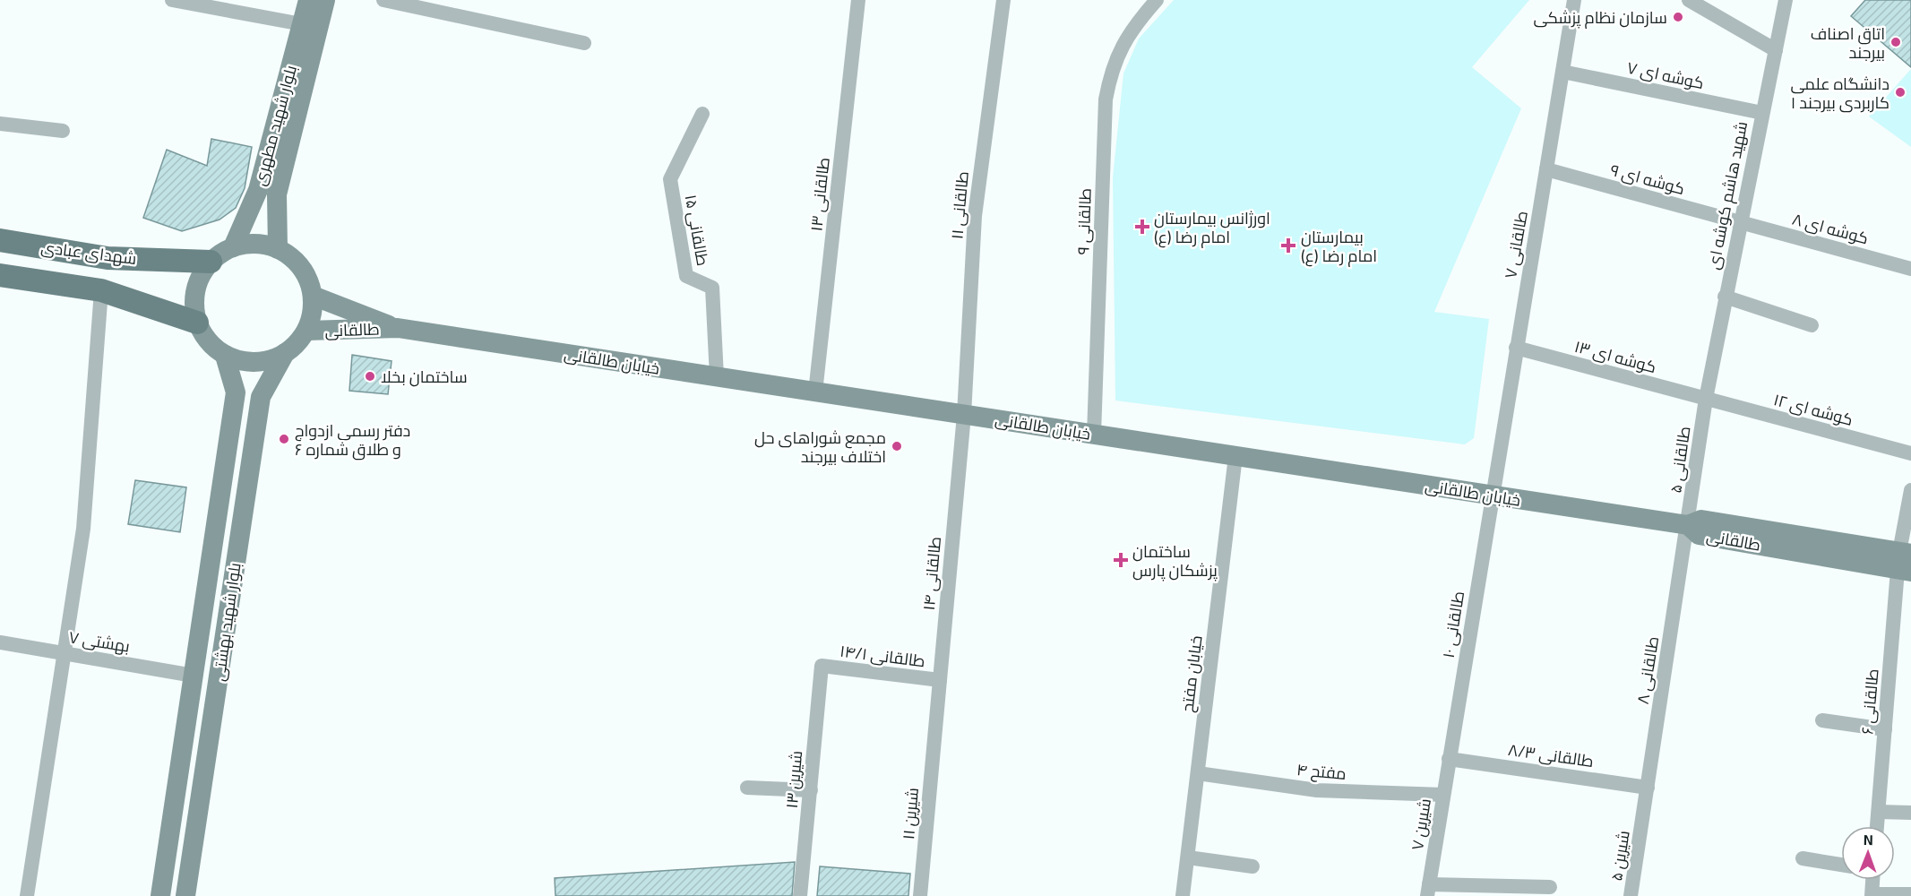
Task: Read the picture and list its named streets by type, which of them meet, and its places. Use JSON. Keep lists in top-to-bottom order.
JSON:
{
  "streets": {
    "main road": [
      "بلوار شهید مطهری",
      "شهدای عبادی",
      "طالقانی",
      "خیابان طالقانی",
      "بلوار شهید بهشتی"
    ],
    "street": [
      "کوشه ای ۷",
      "کوشه ای ۹",
      "طالقانی ۱۳",
      "شهید هاشم کوشه ای",
      "طالقانی ۱۱",
      "طالقانی ۹",
      "کوشه ای ۸",
      "طالقانی ۱۵",
      "طالقانی ۷",
      "کوشه ای ۱۳",
      "کوشه ای ۱۲",
      "طالقانی ۵",
      "طالقانی ۱۴",
      "طالقانی ۱۰",
      "بهشتی ۷",
      "طالقانی ۱۴/۱",
      "طالقانی ۸",
      "خیابان مفتح",
      "طالقانی ۶",
      "طالقانی ۸/۳",
      "مفتح ۴",
      "شیرین ۱۳",
      "شیرین ۱۱",
      "شیرین ۷",
      "شیرین ۵"
    ]
  },
  "crossings": [
    ["کوشه ای ۷", "شهید هاشم کوشه ای"],
    ["کوشه ای ۷", "طالقانی ۷"],
    ["بلوار شهید مطهری", "شهدای عبادی"],
    ["بلوار شهید مطهری", "طالقانی"],
    ["بلوار شهید مطهری", "بلوار شهید بهشتی"],
    ["کوشه ای ۹", "شهید هاشم کوشه ای"],
    ["کوشه ای ۹", "کوشه ای ۸"],
    ["کوشه ای ۹", "طالقانی ۷"],
    ["طالقانی ۱۳", "خیابان طالقانی"],
    ["شهید هاشم کوشه ای", "کوشه ای ۸"],
    ["شهید هاشم کوشه ای", "کوشه ای ۱۳"],
    ["شهید هاشم کوشه ای", "کوشه ای ۱۲"],
    ["شهید هاشم کوشه ای", "طالقانی ۵"],
    ["طالقانی ۱۱", "خیابان طالقانی"],
    ["طالقانی ۱۱", "طالقانی ۱۴"],
    ["طالقانی ۹", "خیابان طالقانی"],
    ["طالقانی ۱۵", "خیابان طالقانی"],
    ["طالقانی ۷", "کوشه ای ۱۳"],
    ["طالقانی ۷", "خیابان طالقانی"],
    ["طالقانی ۷", "طالقانی ۱۰"],
    ["شهدای عبادی", "طالقانی"],
    ["شهدای عبادی", "بلوار شهید بهشتی"],
    ["طالقانی", "خیابان طالقانی"],
    ["طالقانی", "طالقانی ۵"],
    ["طالقانی", "بلوار شهید بهشتی"],
    ["طالقانی", "طالقانی ۸"],
    ["طالقانی", "طالقانی ۶"],
    ["کوشه ای ۱۳", "کوشه ای ۱۲"],
    ["کوشه ای ۱۳", "طالقانی ۵"],
    ["خیابان طالقانی", "طالقانی ۵"],
    ["خیابان طالقانی", "طالقانی ۱۴"],
    ["خیابان طالقانی", "طالقانی ۱۰"],
    ["خیابان طالقانی", "طالقانی ۸"],
    ["خیابان طالقانی", "خیابان مفتح"],
    ["کوشه ای ۱۲", "طالقانی ۵"],
    ["طالقانی ۵", "طالقانی ۸"],
    ["طالقانی ۱۴", "طالقانی ۱۴/۱"],
    ["طالقانی ۱۴", "شیرین ۱۱"],
    ["بلوار شهید بهشتی", "بهشتی ۷"],
    ["طالقانی ۱۰", "طالقانی ۸/۳"],
    ["طالقانی ۱۰", "شیرین ۷"],
    ["طالقانی ۱۴/۱", "شیرین ۱۳"],
    ["طالقانی ۸", "طالقانی ۸/۳"],
    ["طالقانی ۸", "شیرین ۵"],
    ["خیابان مفتح", "مفتح ۴"],
    ["طالقانی ۸/۳", "شیرین ۷"],
    ["مفتح ۴", "شیرین ۷"]
  ],
  "places": {
    "other": [
      "سازمان نظام پزشکی",
      "اتاق اصناف بیرجند",
      "دانشگاه علمی کاربردی بیرجند ۱",
      "ساختمان بخلا",
      "دفتر رسمی ازدواج و طلاق شماره ۶",
      "مجمع شوراهای حل اختلاف بیرجند"
    ],
    "health": ["اورژانس بیمارستان امام رضا (ع)", "بیمارستان امام رضا (ع)", "ساختمان پزشکان پارس"]
  },
  "north": "top"
}
